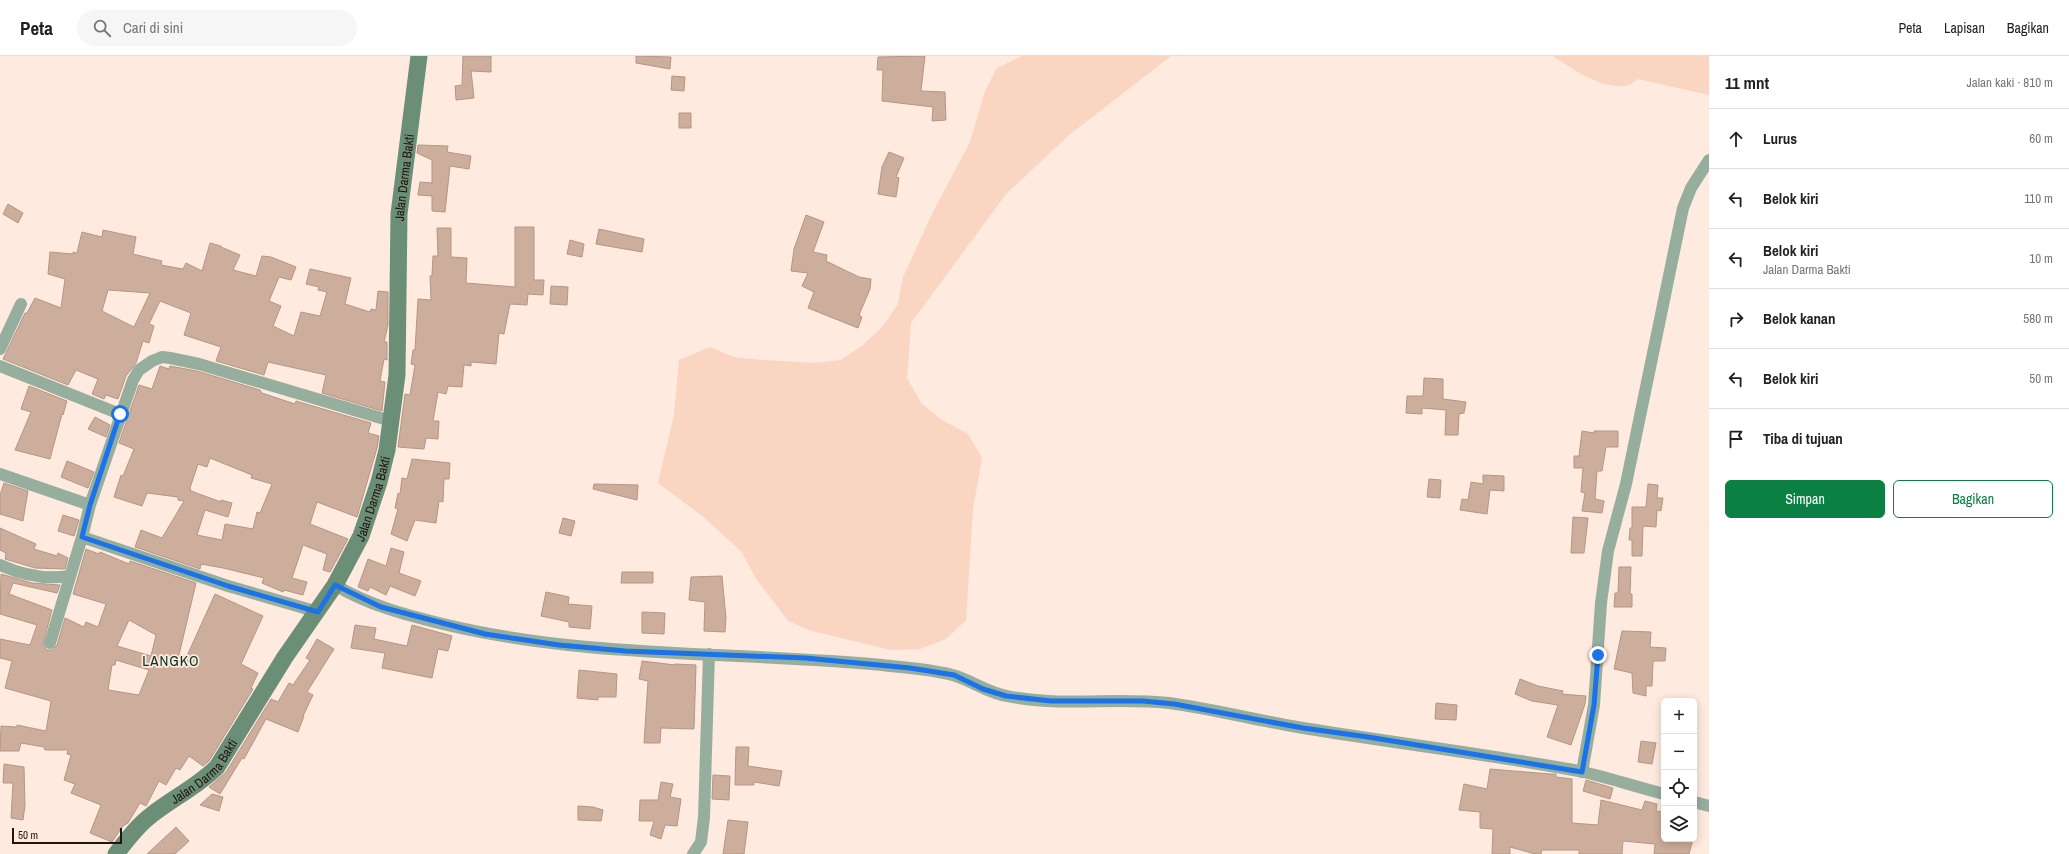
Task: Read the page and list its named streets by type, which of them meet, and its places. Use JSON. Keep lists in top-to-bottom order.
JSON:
{
  "streets": {
    "street": ["Jalan Darma Bakti"]
  },
  "districts": ["LANGKO"],
  "scale_bar": "50 m",
  "page": {
    "header": "Peta",
    "search": "Cari di sini",
    "nav": ["Peta", "Lapisan", "Bagikan"],
    "heading": ["11 mnt", "Jalan kaki · 810 m"],
    "list": [
      ["Lurus", "60 m"],
      ["Belok kiri", "110 m"],
      ["Belok kiri", "Jalan Darma Bakti", "10 m"],
      ["Belok kanan", "580 m"],
      ["Belok kiri", "50 m"],
      "Tiba di tujuan"
    ],
    "buttons": ["Simpan", "Bagikan"],
    "map_buttons": ["+", "−"],
    "scale": "50 m"
  }
}
